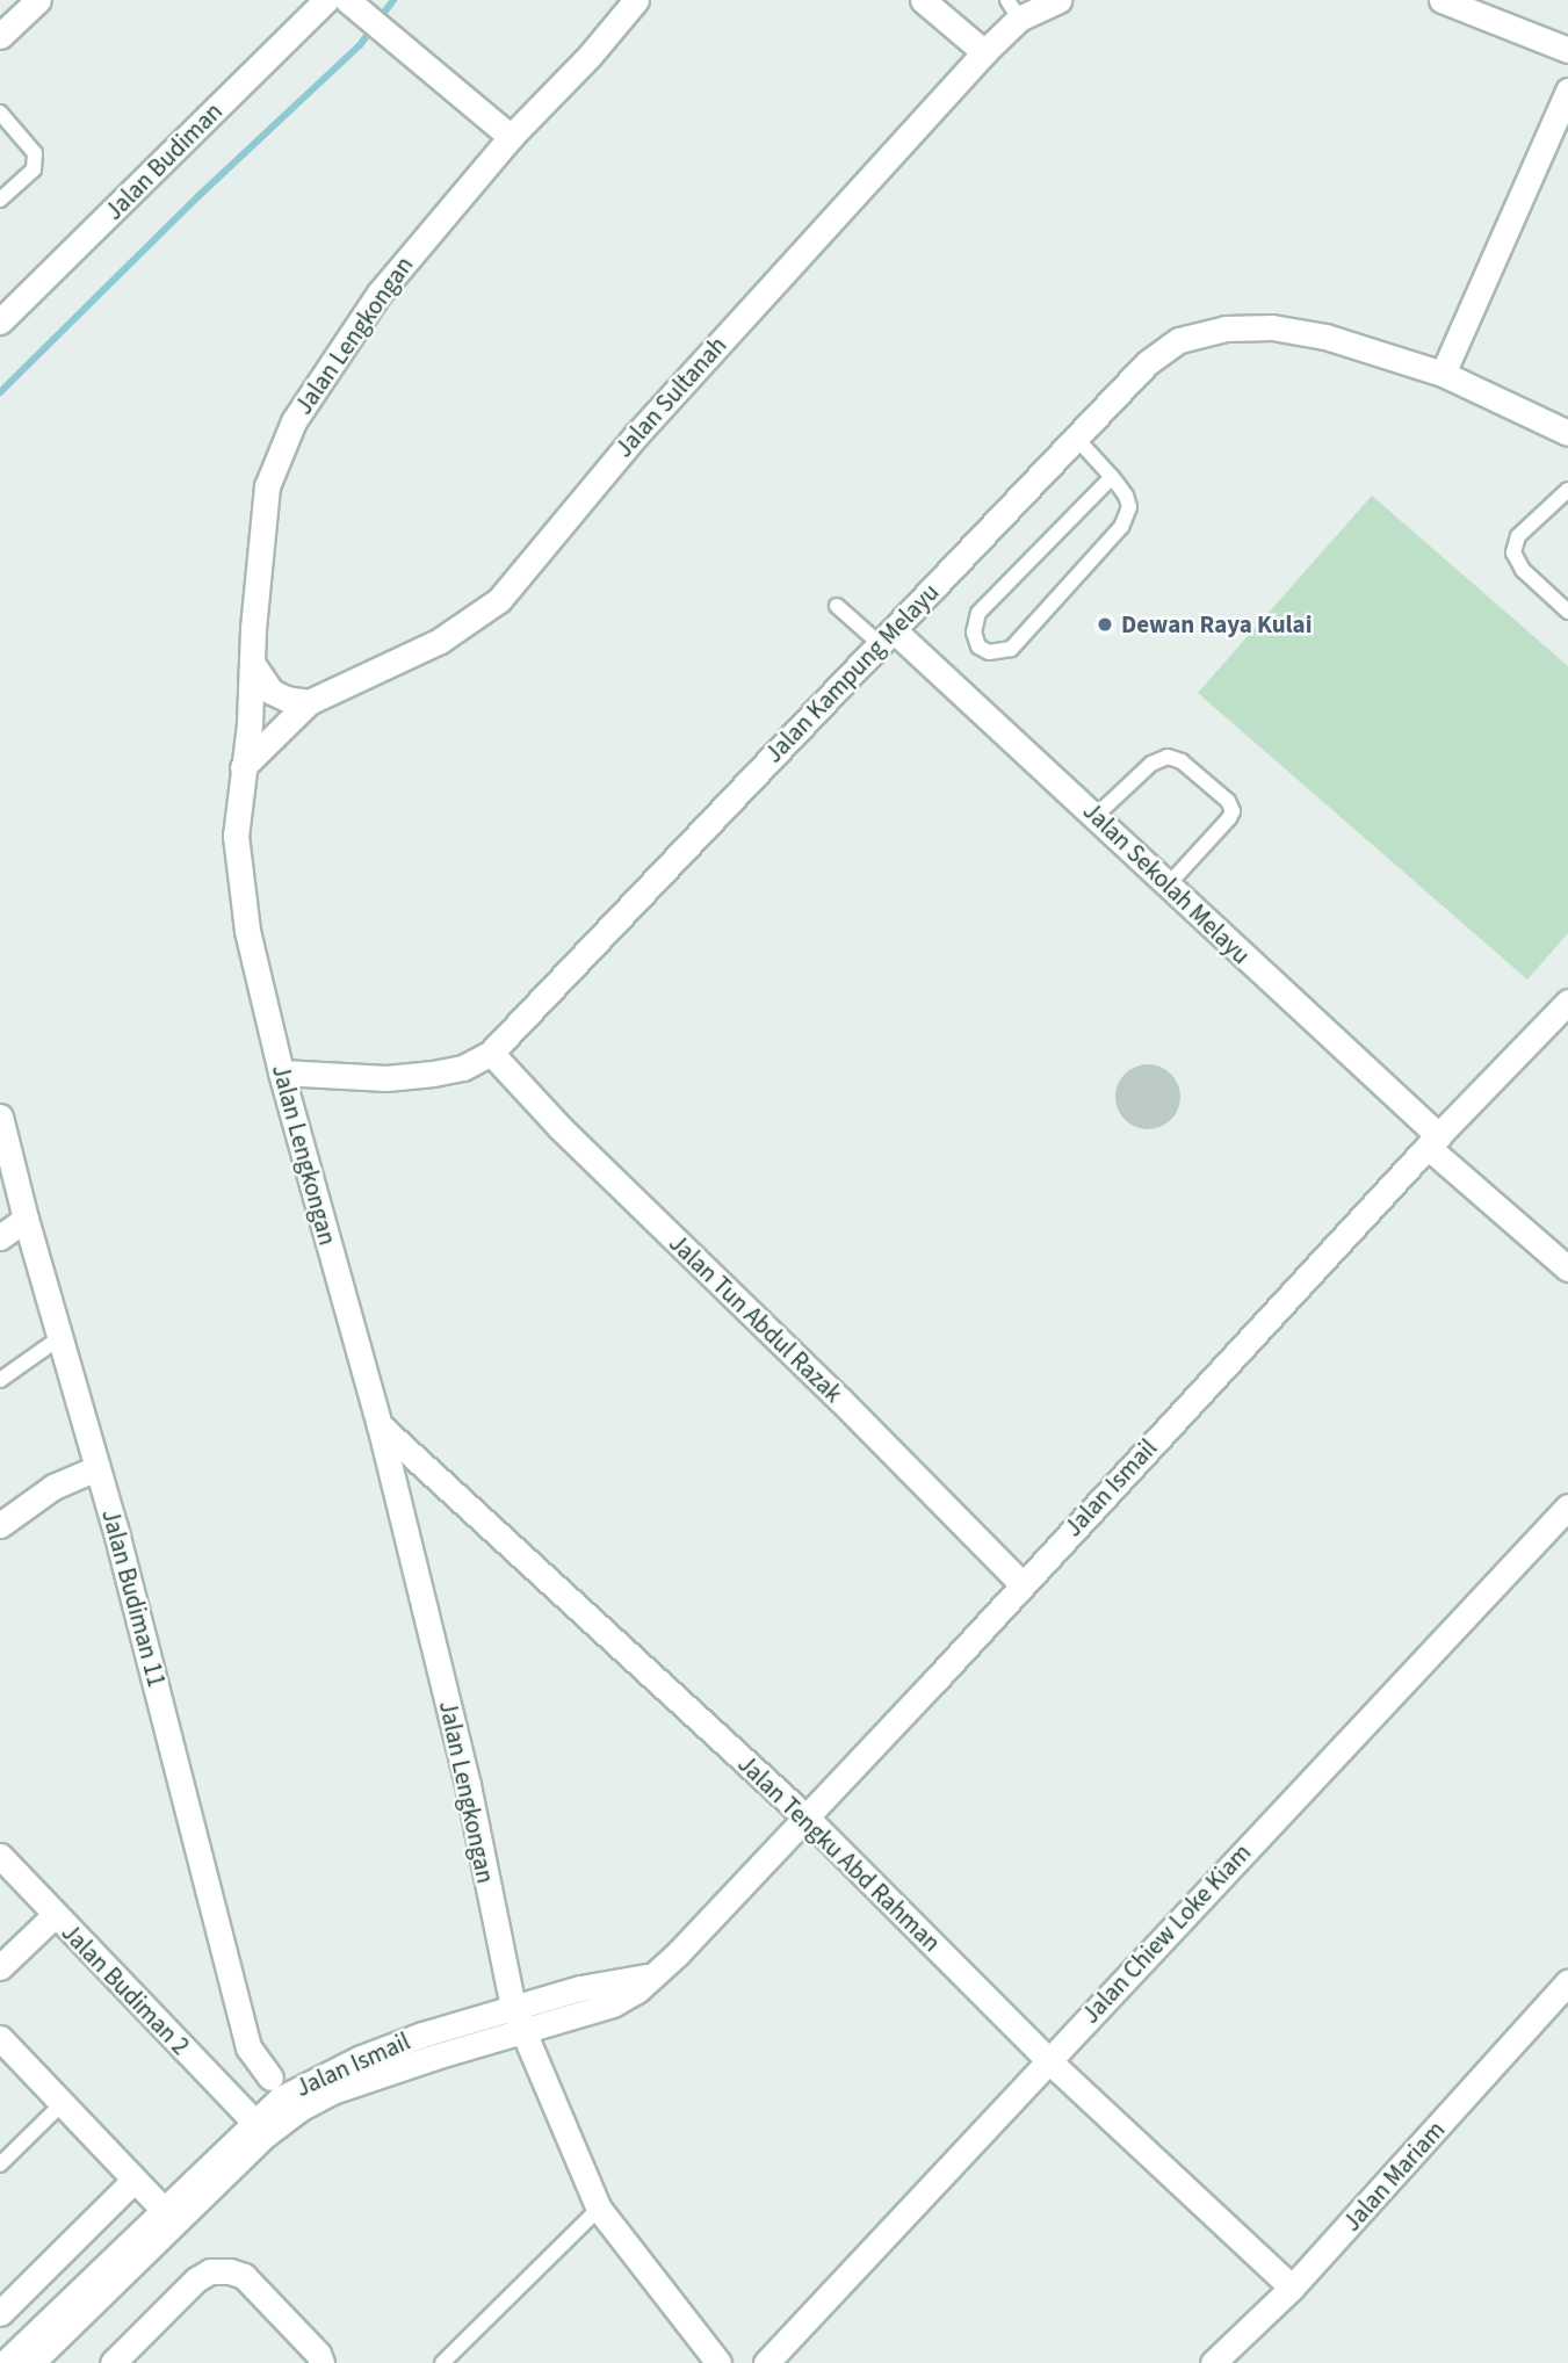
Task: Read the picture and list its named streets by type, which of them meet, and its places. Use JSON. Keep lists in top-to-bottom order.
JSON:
{
  "streets": {
    "street": [
      "Jalan Budiman",
      "Jalan Lengkongan",
      "Jalan Sultanah",
      "Jalan Kampung Melayu",
      "Jalan Sekolah Melayu",
      "Jalan Tun Abdul Razak",
      "Jalan Ismail",
      "Jalan Budiman 11",
      "Jalan Tengku Abd Rahman",
      "Jalan Chiew Loke Kiam",
      "Jalan Budiman 2",
      "Jalan Mariam"
    ]
  },
  "crossings": [
    ["Jalan Lengkongan", "Jalan Sultanah"],
    ["Jalan Lengkongan", "Jalan Kampung Melayu"],
    ["Jalan Lengkongan", "Jalan Ismail"],
    ["Jalan Lengkongan", "Jalan Tengku Abd Rahman"],
    ["Jalan Kampung Melayu", "Jalan Sekolah Melayu"],
    ["Jalan Kampung Melayu", "Jalan Tun Abdul Razak"],
    ["Jalan Sekolah Melayu", "Jalan Ismail"],
    ["Jalan Tun Abdul Razak", "Jalan Ismail"],
    ["Jalan Ismail", "Jalan Tengku Abd Rahman"],
    ["Jalan Ismail", "Jalan Budiman 2"],
    ["Jalan Tengku Abd Rahman", "Jalan Chiew Loke Kiam"],
    ["Jalan Tengku Abd Rahman", "Jalan Mariam"]
  ],
  "places": ["Dewan Raya Kulai"]
}
